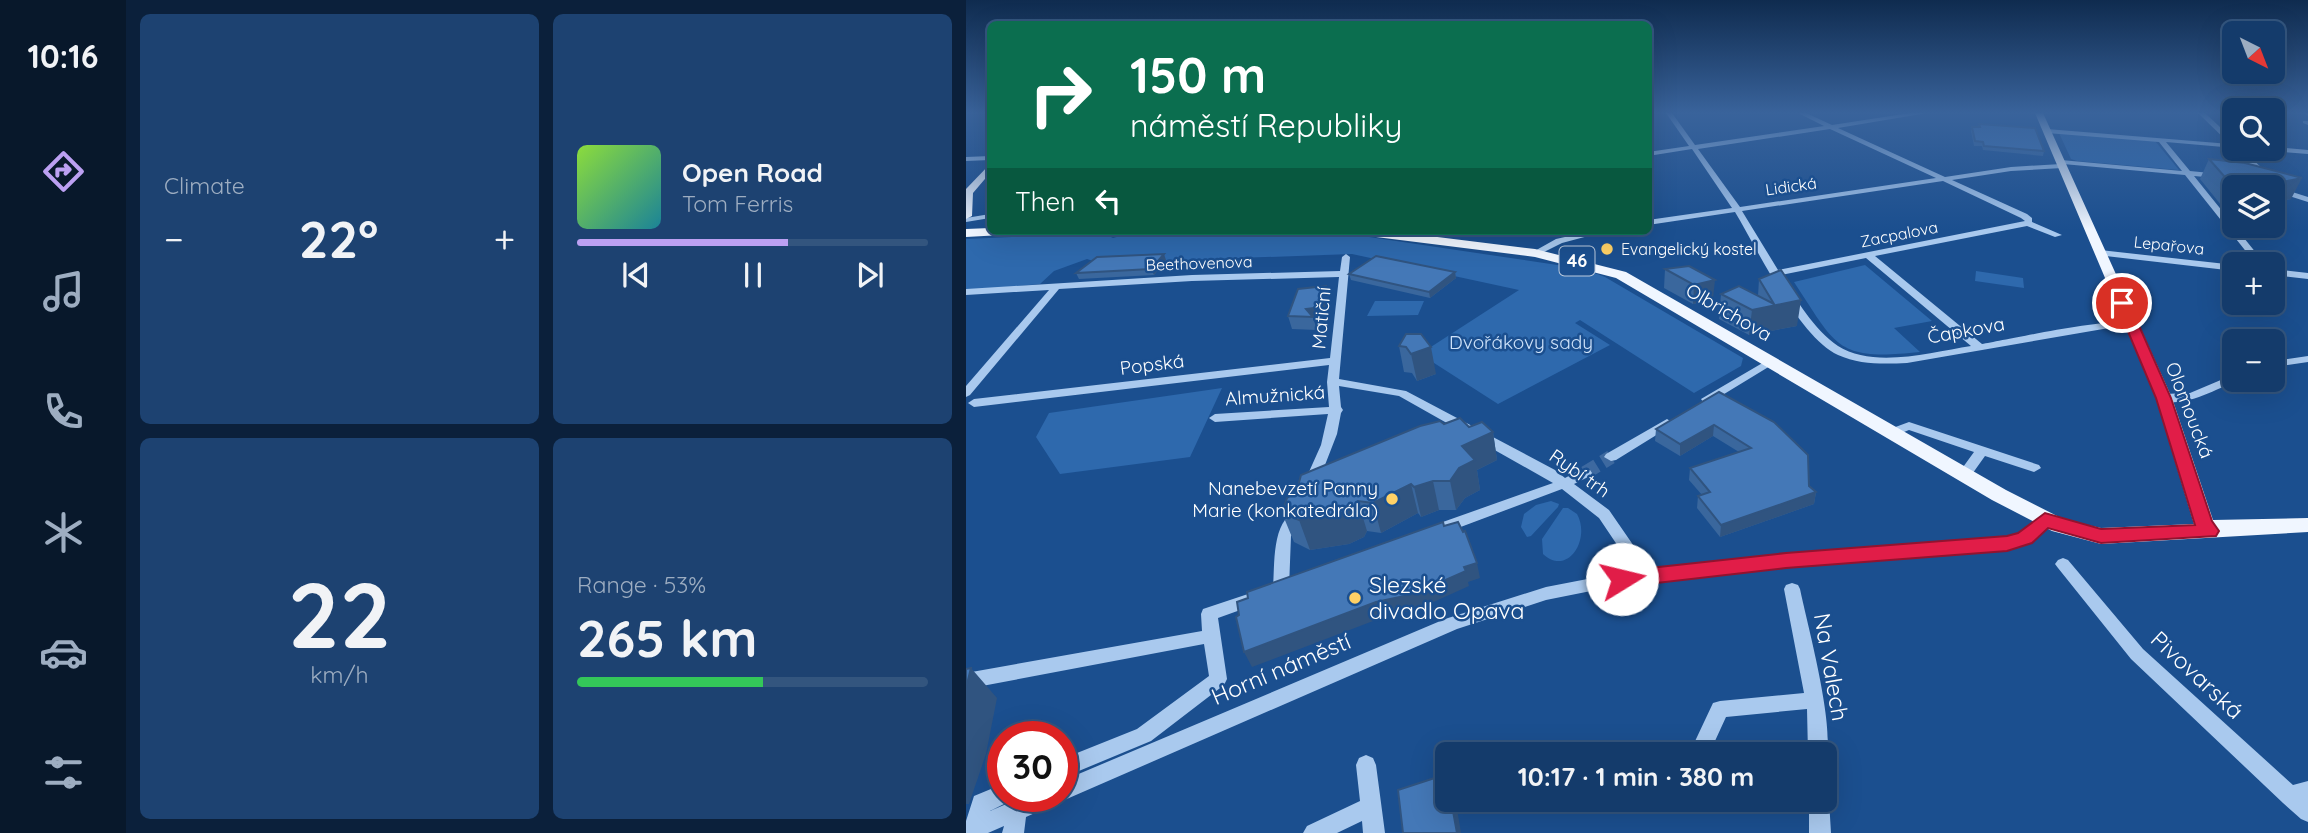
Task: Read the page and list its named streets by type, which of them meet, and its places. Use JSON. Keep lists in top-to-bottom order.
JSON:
{
  "streets": {
    "main road": ["46", "Olbrichova", "Olomoucká"],
    "street": [
      "Lidická",
      "Zacpalova",
      "Lepařova",
      "Beethovenova",
      "Matiční",
      "Čapkova",
      "Popská",
      "Almužnická",
      "Rybí trh",
      "Na Valech",
      "Horní náměstí",
      "Pivovarská"
    ]
  },
  "crossings": [
    ["Lidická", "Čapkova"],
    ["Lidická", "Olomoucká"],
    ["Zacpalova", "Čapkova"],
    ["Lepařova", "Olomoucká"],
    ["46", "Olbrichova"],
    ["46", "Olomoucká"],
    ["46", "Horní náměstí"],
    ["Beethovenova", "Matiční"],
    ["Olbrichova", "Horní náměstí"],
    ["Matiční", "Popská"],
    ["Matiční", "Rybí trh"],
    ["Čapkova", "Olomoucká"],
    ["Rybí trh", "Horní náměstí"]
  ],
  "parks": ["Dvořákovy sady"],
  "places": ["Evangelický kostel", "Nanebevzetí Panny Marie (konkatedrála)", "Slezské divadlo Opava"],
  "north": "bottom right",
  "page": {
    "tabs": "10:16",
    "tile": [
      "Climate",
      ["22", "km/h"],
      ["Range · 53%", "265 km"]
    ],
    "map_buttons": ["+", "−"],
    "turn": ["150 m", "náměstí Republiky"],
    "song": ["Open Road", "Tom Ferris"],
    "then": "Then",
    "heat": ["−", "22°", "+"],
    "limit": "30",
    "trip": "10:17 · 1 min · 380 m"
  }
}
